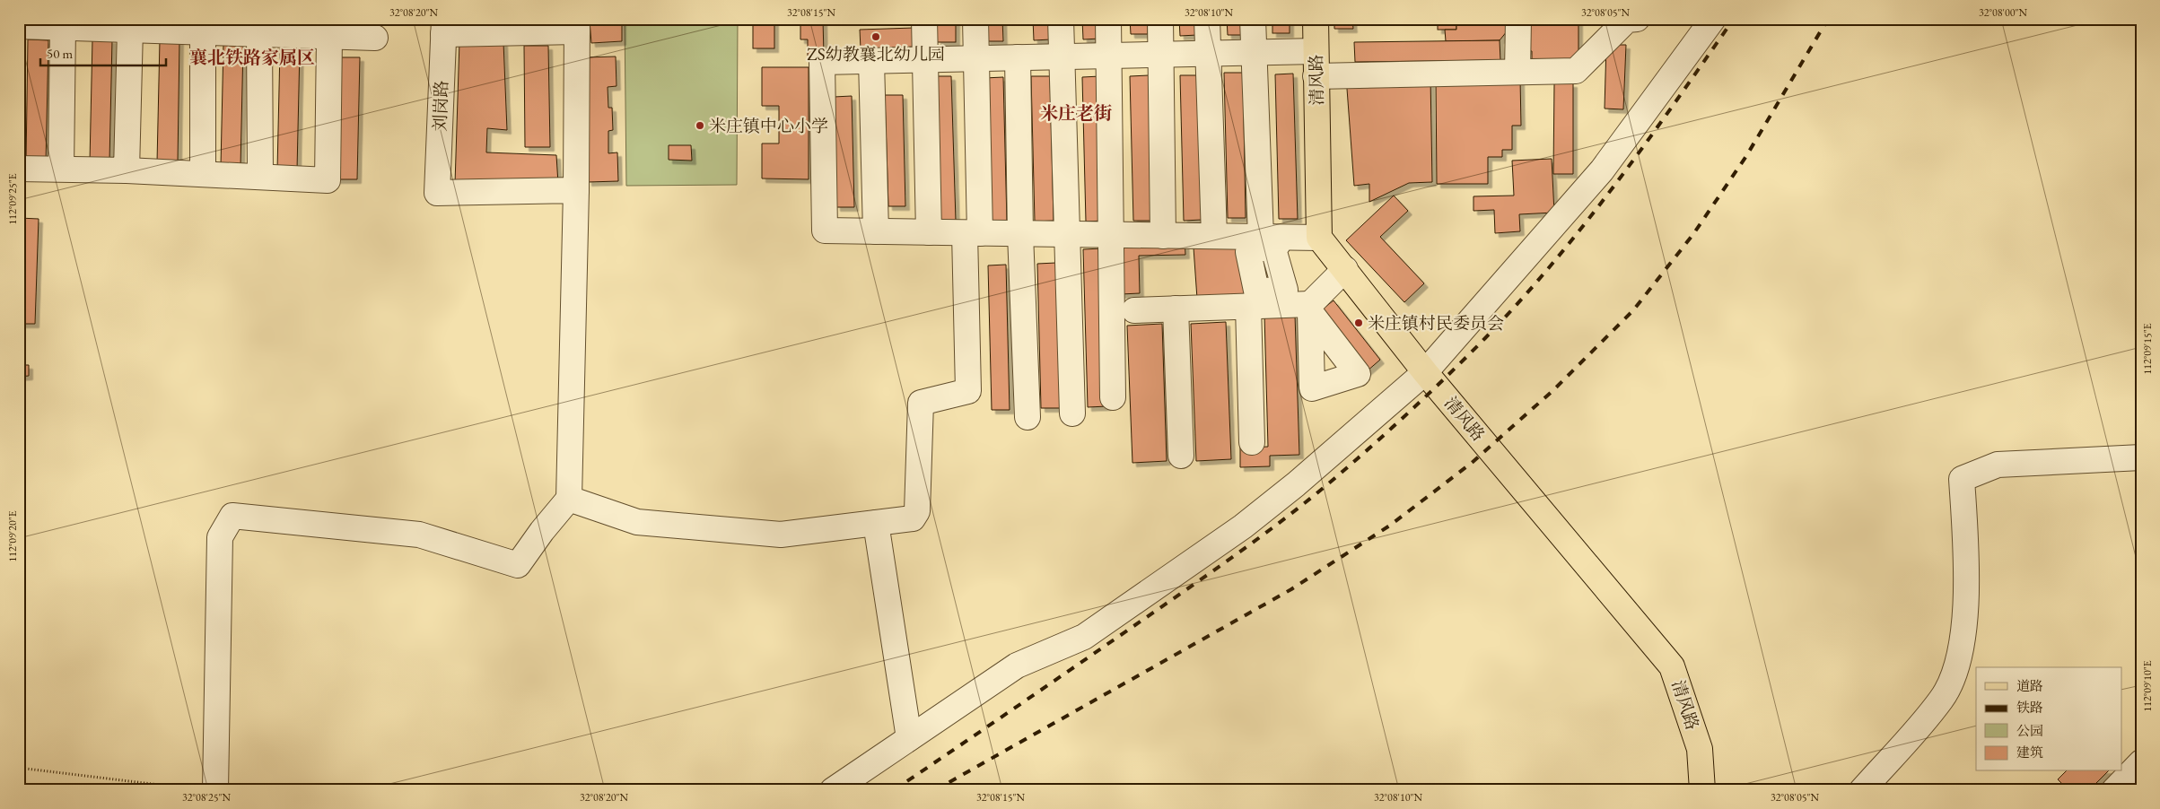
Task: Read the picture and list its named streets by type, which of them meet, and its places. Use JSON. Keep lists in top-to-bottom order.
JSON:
{
  "streets": {
    "main road": ["清风路"],
    "street": ["刘岗路"]
  },
  "districts": ["襄北铁路家属区", "米庄老街"],
  "places": ["ZS幼教襄北幼儿园", "米庄镇中心小学", "米庄镇村民委员会"],
  "legend": [
    "道路",
    "铁路",
    "公园",
    "建筑"
  ],
  "scale_bar": "50 m",
  "coordinates": [
    "32°08'20\"N",
    "32°08'15\"N",
    "32°08'10\"N",
    "32°08'05\"N",
    "32°08'00\"N",
    "112°09'25\"E",
    "112°09'15\"E",
    "112°09'20\"E",
    "112°09'10\"E",
    "32°08'25\"N"
  ]
}
